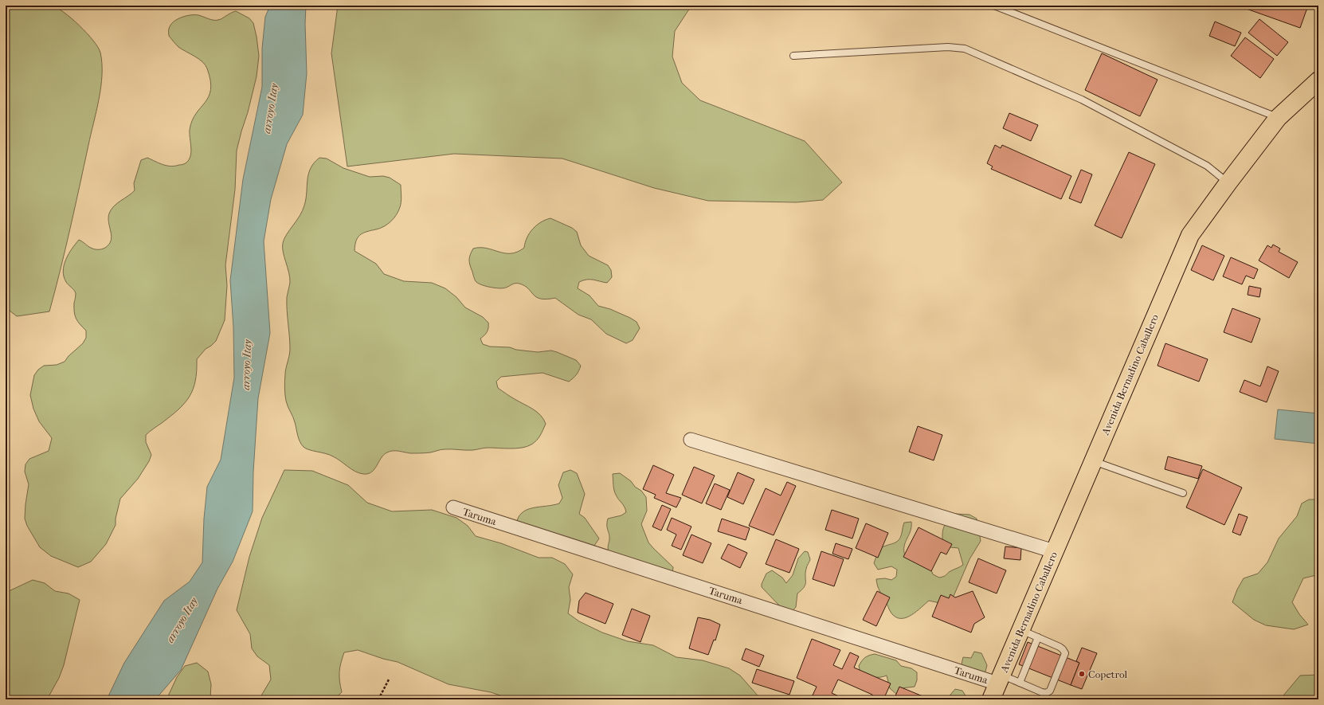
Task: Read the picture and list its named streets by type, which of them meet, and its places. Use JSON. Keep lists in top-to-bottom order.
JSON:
{
  "streets": {
    "main road": ["Avenida Bernadino Caballero"],
    "street": ["Taruma"]
  },
  "crossings": [
    ["Avenida Bernadino Caballero", "Taruma"]
  ],
  "water": ["arroyo Itay"],
  "places": ["Copetrol"]
}
